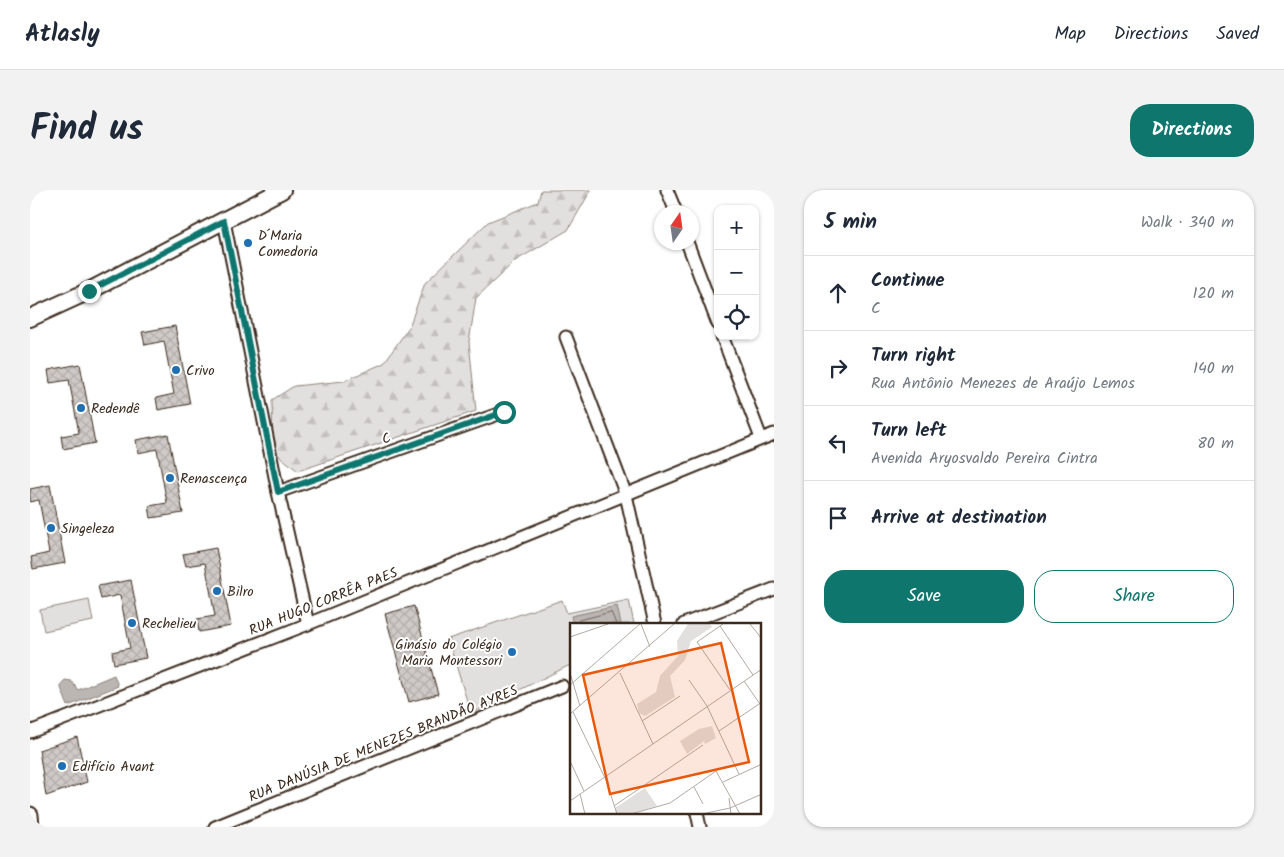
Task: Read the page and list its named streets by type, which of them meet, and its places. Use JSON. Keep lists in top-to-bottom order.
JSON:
{
  "streets": {
    "street": ["C", "RUA HUGO CORRÊA PAES", "RUA DANÚSIA DE MENEZES BRANDÃO AYRES"]
  },
  "places": [
    "D´Maria Comedoria",
    "Crivo",
    "Redendê",
    "Renascença",
    "Singeleza",
    "Bilro",
    "Rechelieu",
    "Ginásio do Colégio Maria Montessori",
    "Edifício Avant"
  ],
  "north": "top",
  "page": {
    "header": "Atlasly",
    "nav": ["Map", "Directions", "Saved"],
    "title": "Find us",
    "buttons": [
      "Directions",
      ["Save", "Share"]
    ],
    "heading": ["5 min", "Walk · 340 m"],
    "map_buttons": ["+", "−"],
    "list": [
      ["Continue", "C", "120 m"],
      ["Turn right", "Rua Antônio Menezes de Araújo Lemos", "140 m"],
      ["Turn left", "Avenida Aryosvaldo Pereira Cintra", "80 m"],
      "Arrive at destination"
    ]
  }
}
